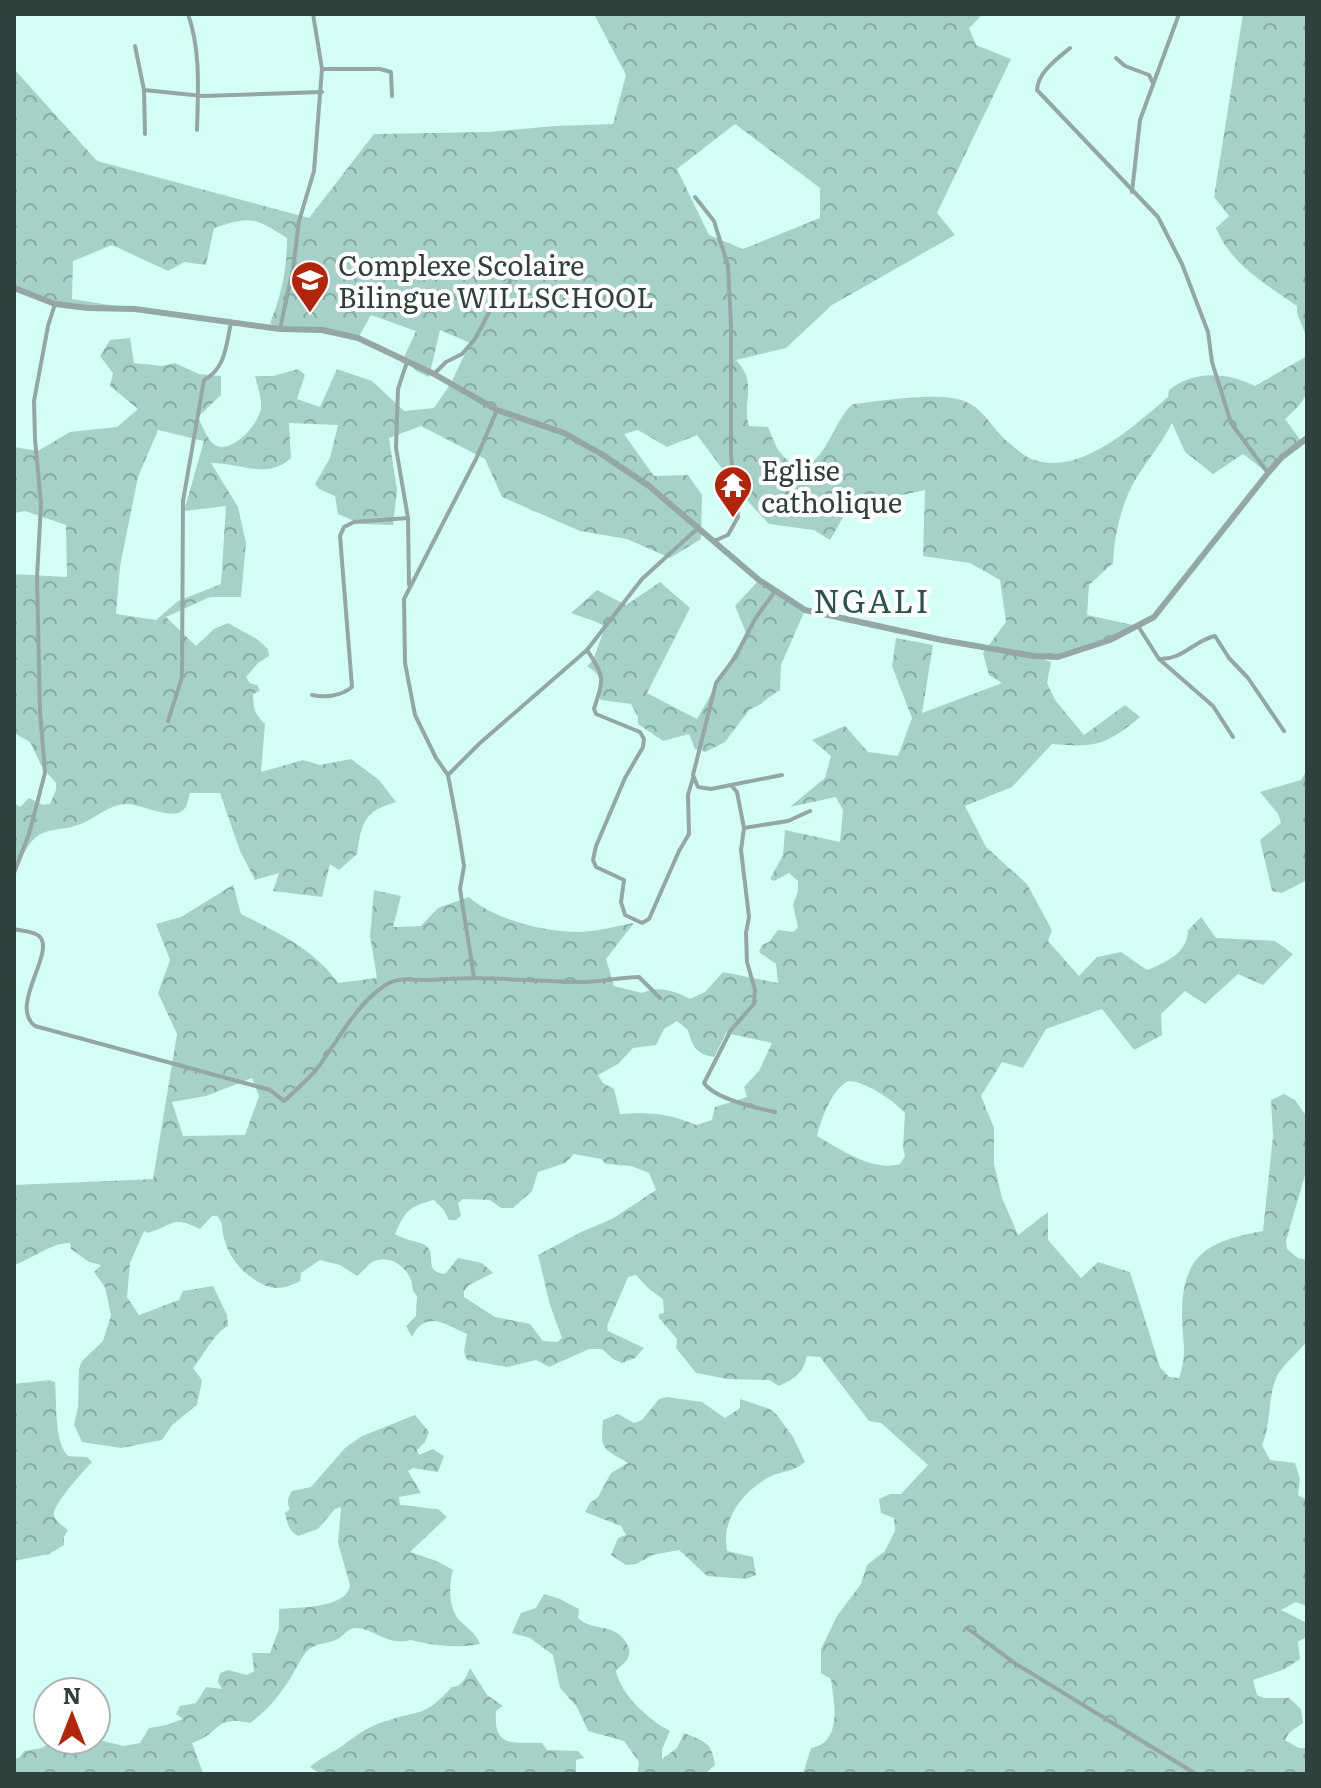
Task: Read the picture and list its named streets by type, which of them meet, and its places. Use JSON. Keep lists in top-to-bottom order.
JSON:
{
  "districts": ["NGALI"],
  "places": {
    "school or university": ["Complexe Scolaire Bilingue WILLSCHOOL"],
    "temple": ["Eglise catholique"]
  },
  "north": "top"
}
